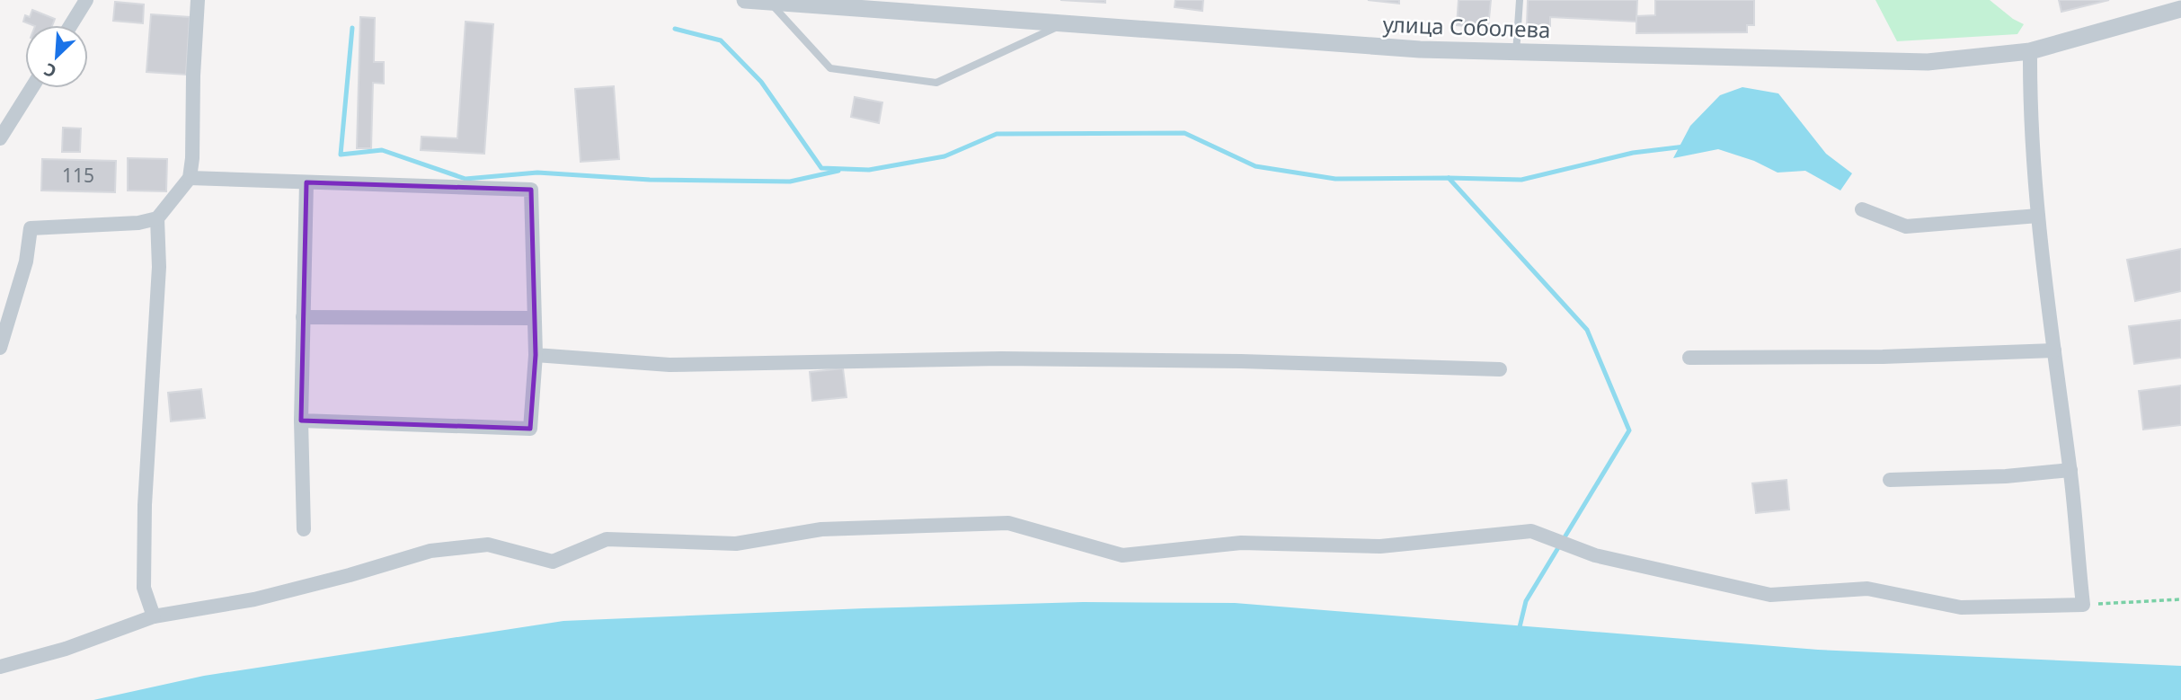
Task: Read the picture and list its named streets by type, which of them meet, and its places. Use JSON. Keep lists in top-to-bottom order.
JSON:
{
  "streets": {
    "street": ["улица Соболева"]
  },
  "house_numbers": ["115"],
  "north": "bottom left"
}
